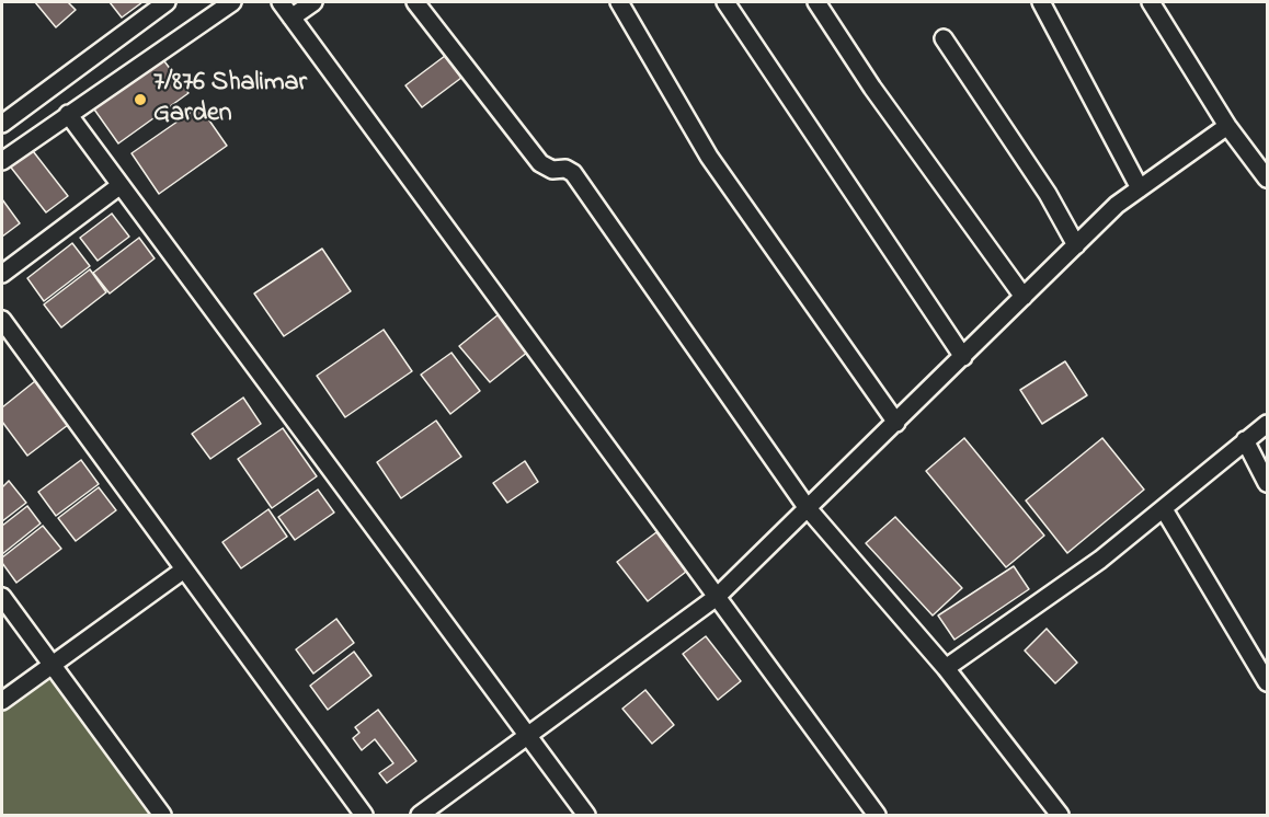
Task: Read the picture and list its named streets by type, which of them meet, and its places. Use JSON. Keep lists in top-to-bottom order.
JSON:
{
  "places": ["7/876 Shalimar Garden"]
}
